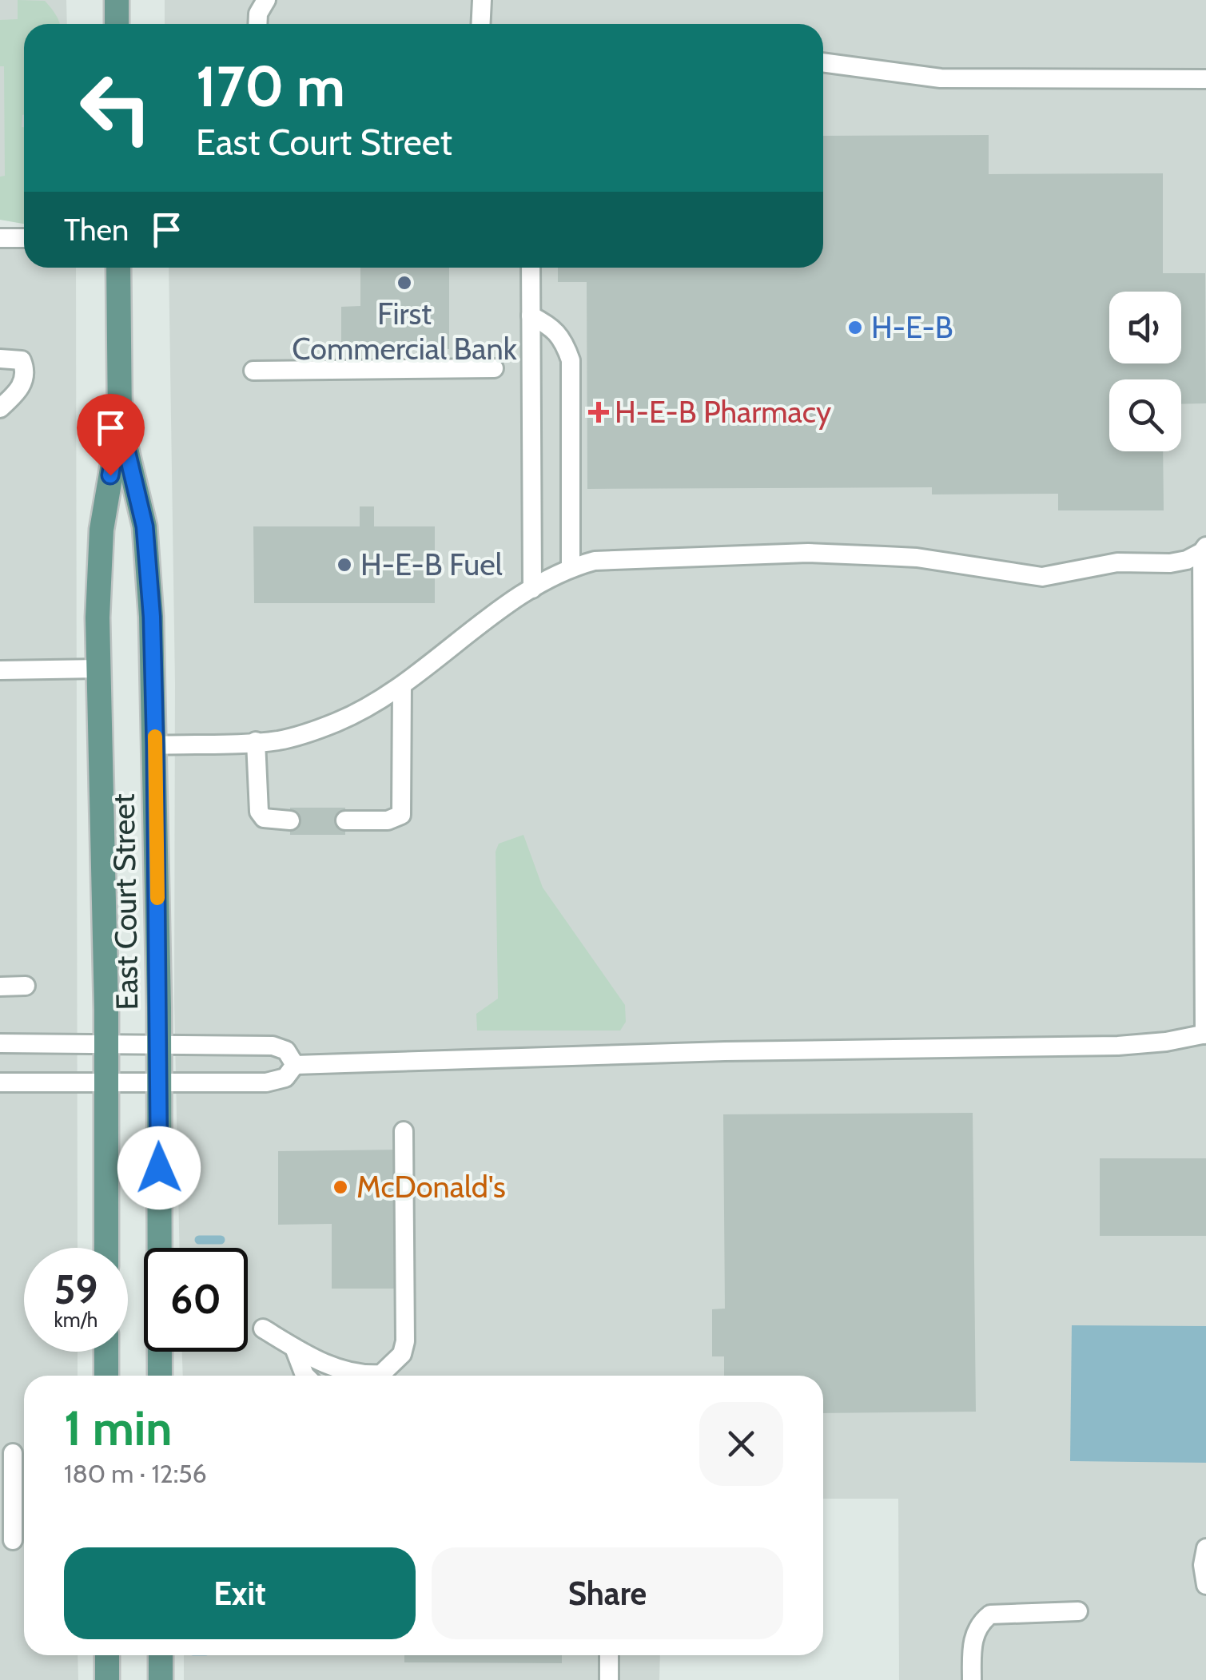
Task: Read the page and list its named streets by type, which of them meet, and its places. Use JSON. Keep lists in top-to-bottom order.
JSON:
{
  "streets": {
    "main road": ["East Court Street"]
  },
  "places": {
    "other": [
      "First Commercial Bank",
      "H-E-B",
      "H-E-B Fuel",
      "McDonald's"
    ],
    "health": ["H-E-B Pharmacy"]
  },
  "page": {
    "turn": ["170 m", "East Court Street"],
    "then": "Then",
    "speed": "59 km/h",
    "limit": "60",
    "heading": ["1 min", "180 m · 12:56"],
    "buttons": ["Exit", "Share"]
  }
}
